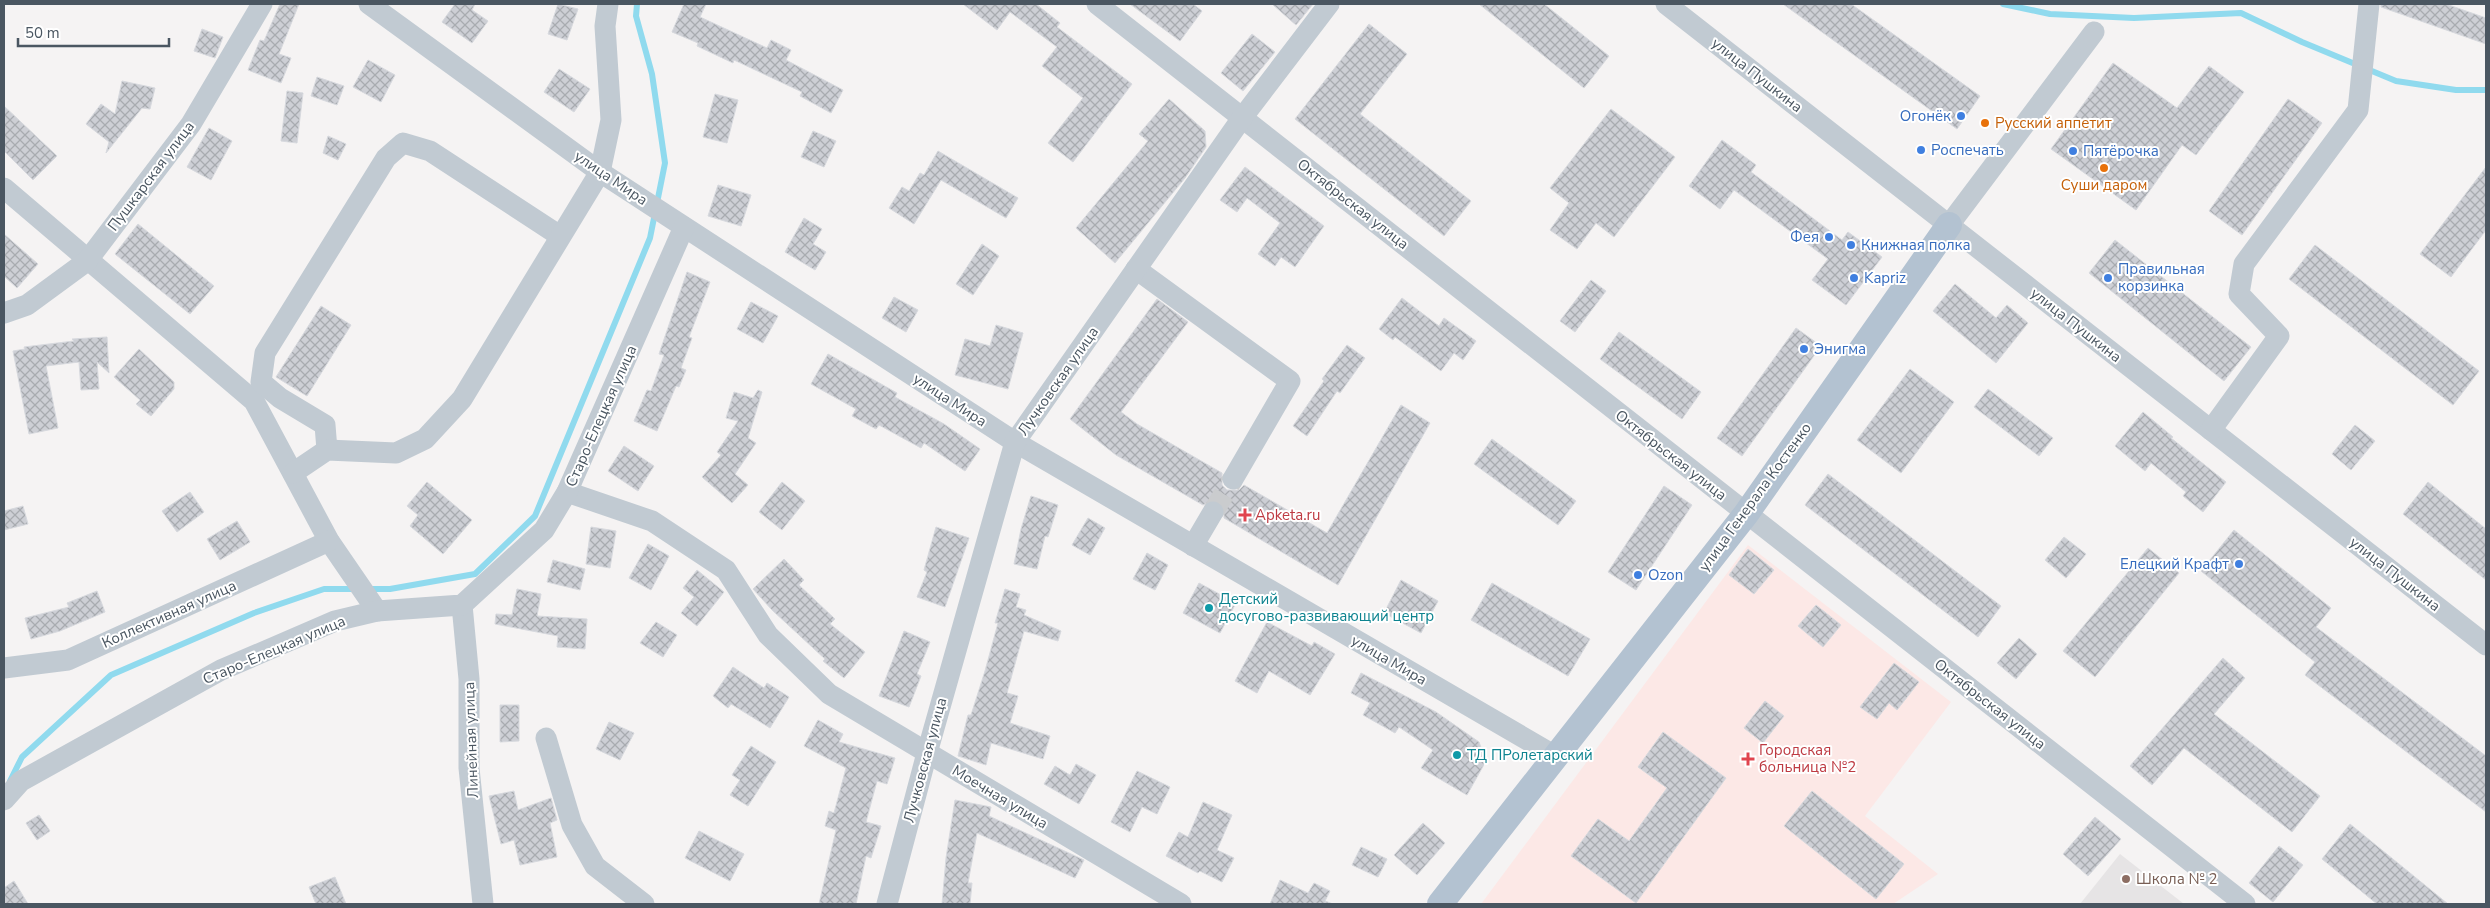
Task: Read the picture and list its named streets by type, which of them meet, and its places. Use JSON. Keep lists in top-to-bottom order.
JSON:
{
  "streets": {
    "main road": ["улица Генерала Костенко"],
    "street": [
      "улица Пушкина",
      "Пушкарская улица",
      "улица Мира",
      "Октябрьская улица",
      "Лучковская улица",
      "Старо-Елецкая улица",
      "Коллективная улица",
      "Линейная улица",
      "Моечная улица"
    ]
  },
  "crossings": [
    ["улица Пушкина", "улица Генерала Костенко"],
    ["улица Мира", "Лучковская улица"],
    ["улица Мира", "Старо-Елецкая улица"],
    ["улица Мира", "улица Генерала Костенко"],
    ["Октябрьская улица", "Лучковская улица"],
    ["Октябрьская улица", "улица Генерала Костенко"],
    ["Лучковская улица", "Моечная улица"],
    ["Старо-Елецкая улица", "Линейная улица"],
    ["Старо-Елецкая улица", "Моечная улица"]
  ],
  "places": {
    "other": [
      "Огонёк",
      "Русский аппетит",
      "Роспечать",
      "Пятёрочка",
      "Суши даром",
      "Фея",
      "Книжная полка",
      "Kapriz",
      "Правильная корзинка",
      "Энигма",
      "Елецкий Крафт",
      "Ozon",
      "Детский досугово-развивающий центр",
      "ТД ПРолетарский",
      "Школа № 2"
    ],
    "health": ["Apketa.ru", "Городская больница №2"]
  },
  "scale_bar": "50 m"
}
